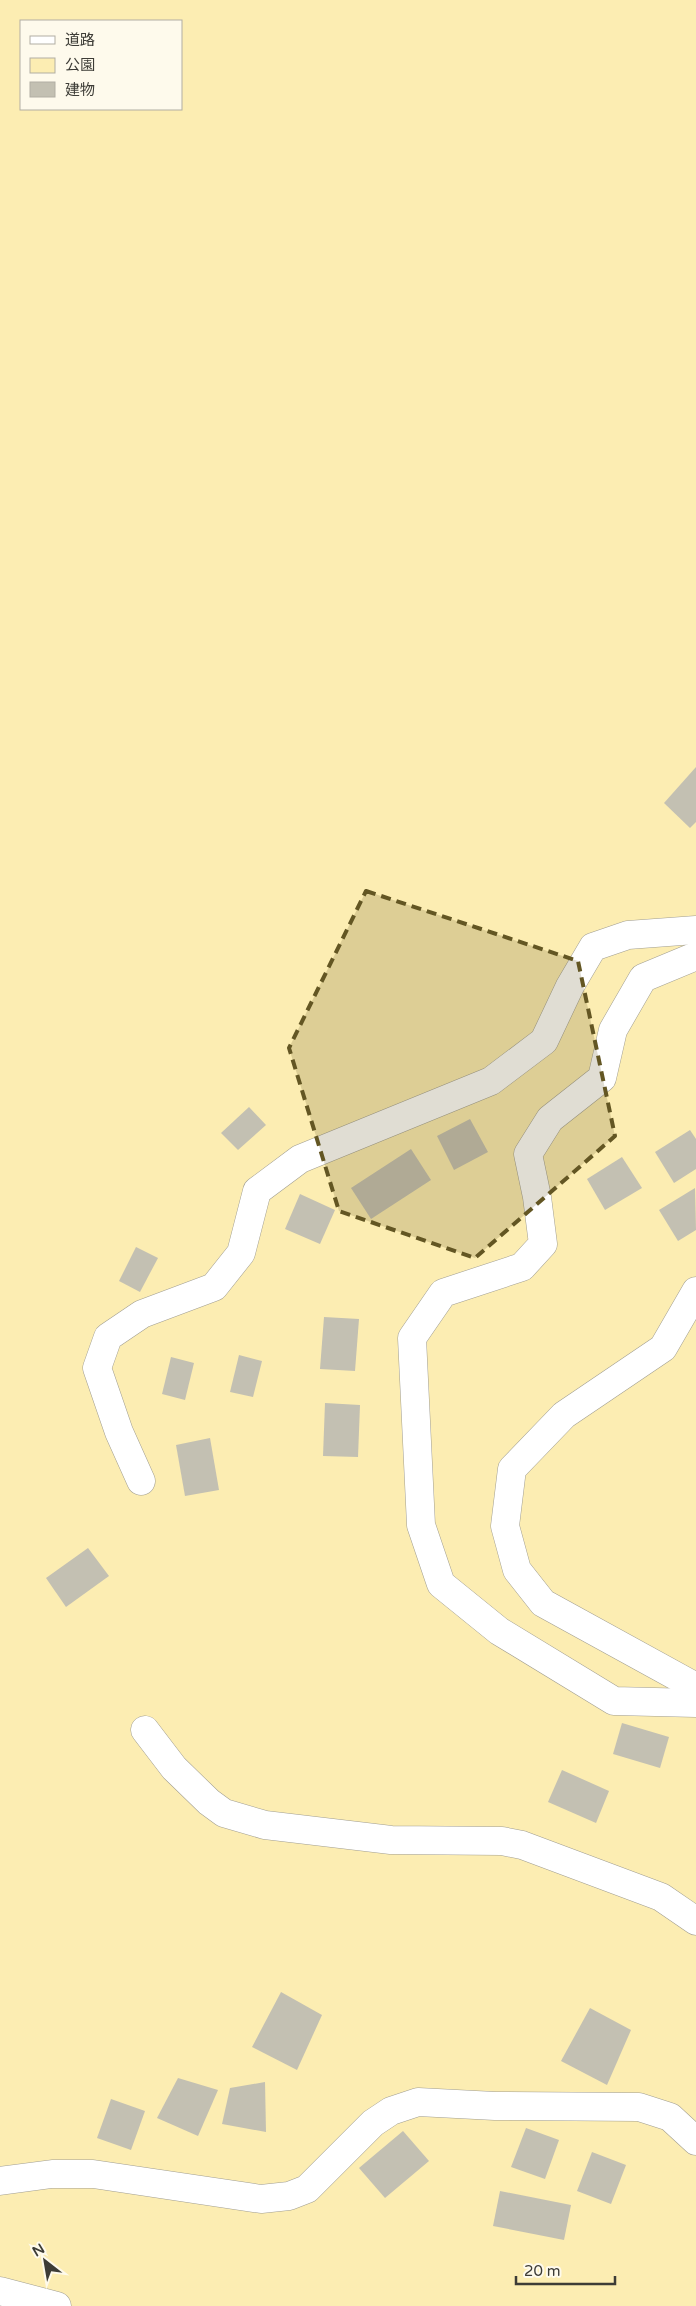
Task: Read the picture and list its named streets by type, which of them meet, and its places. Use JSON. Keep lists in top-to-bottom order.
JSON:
{
  "legend": ["道路", "公園", "建物"],
  "scale_bar": "20 m",
  "north": "top left"
}
